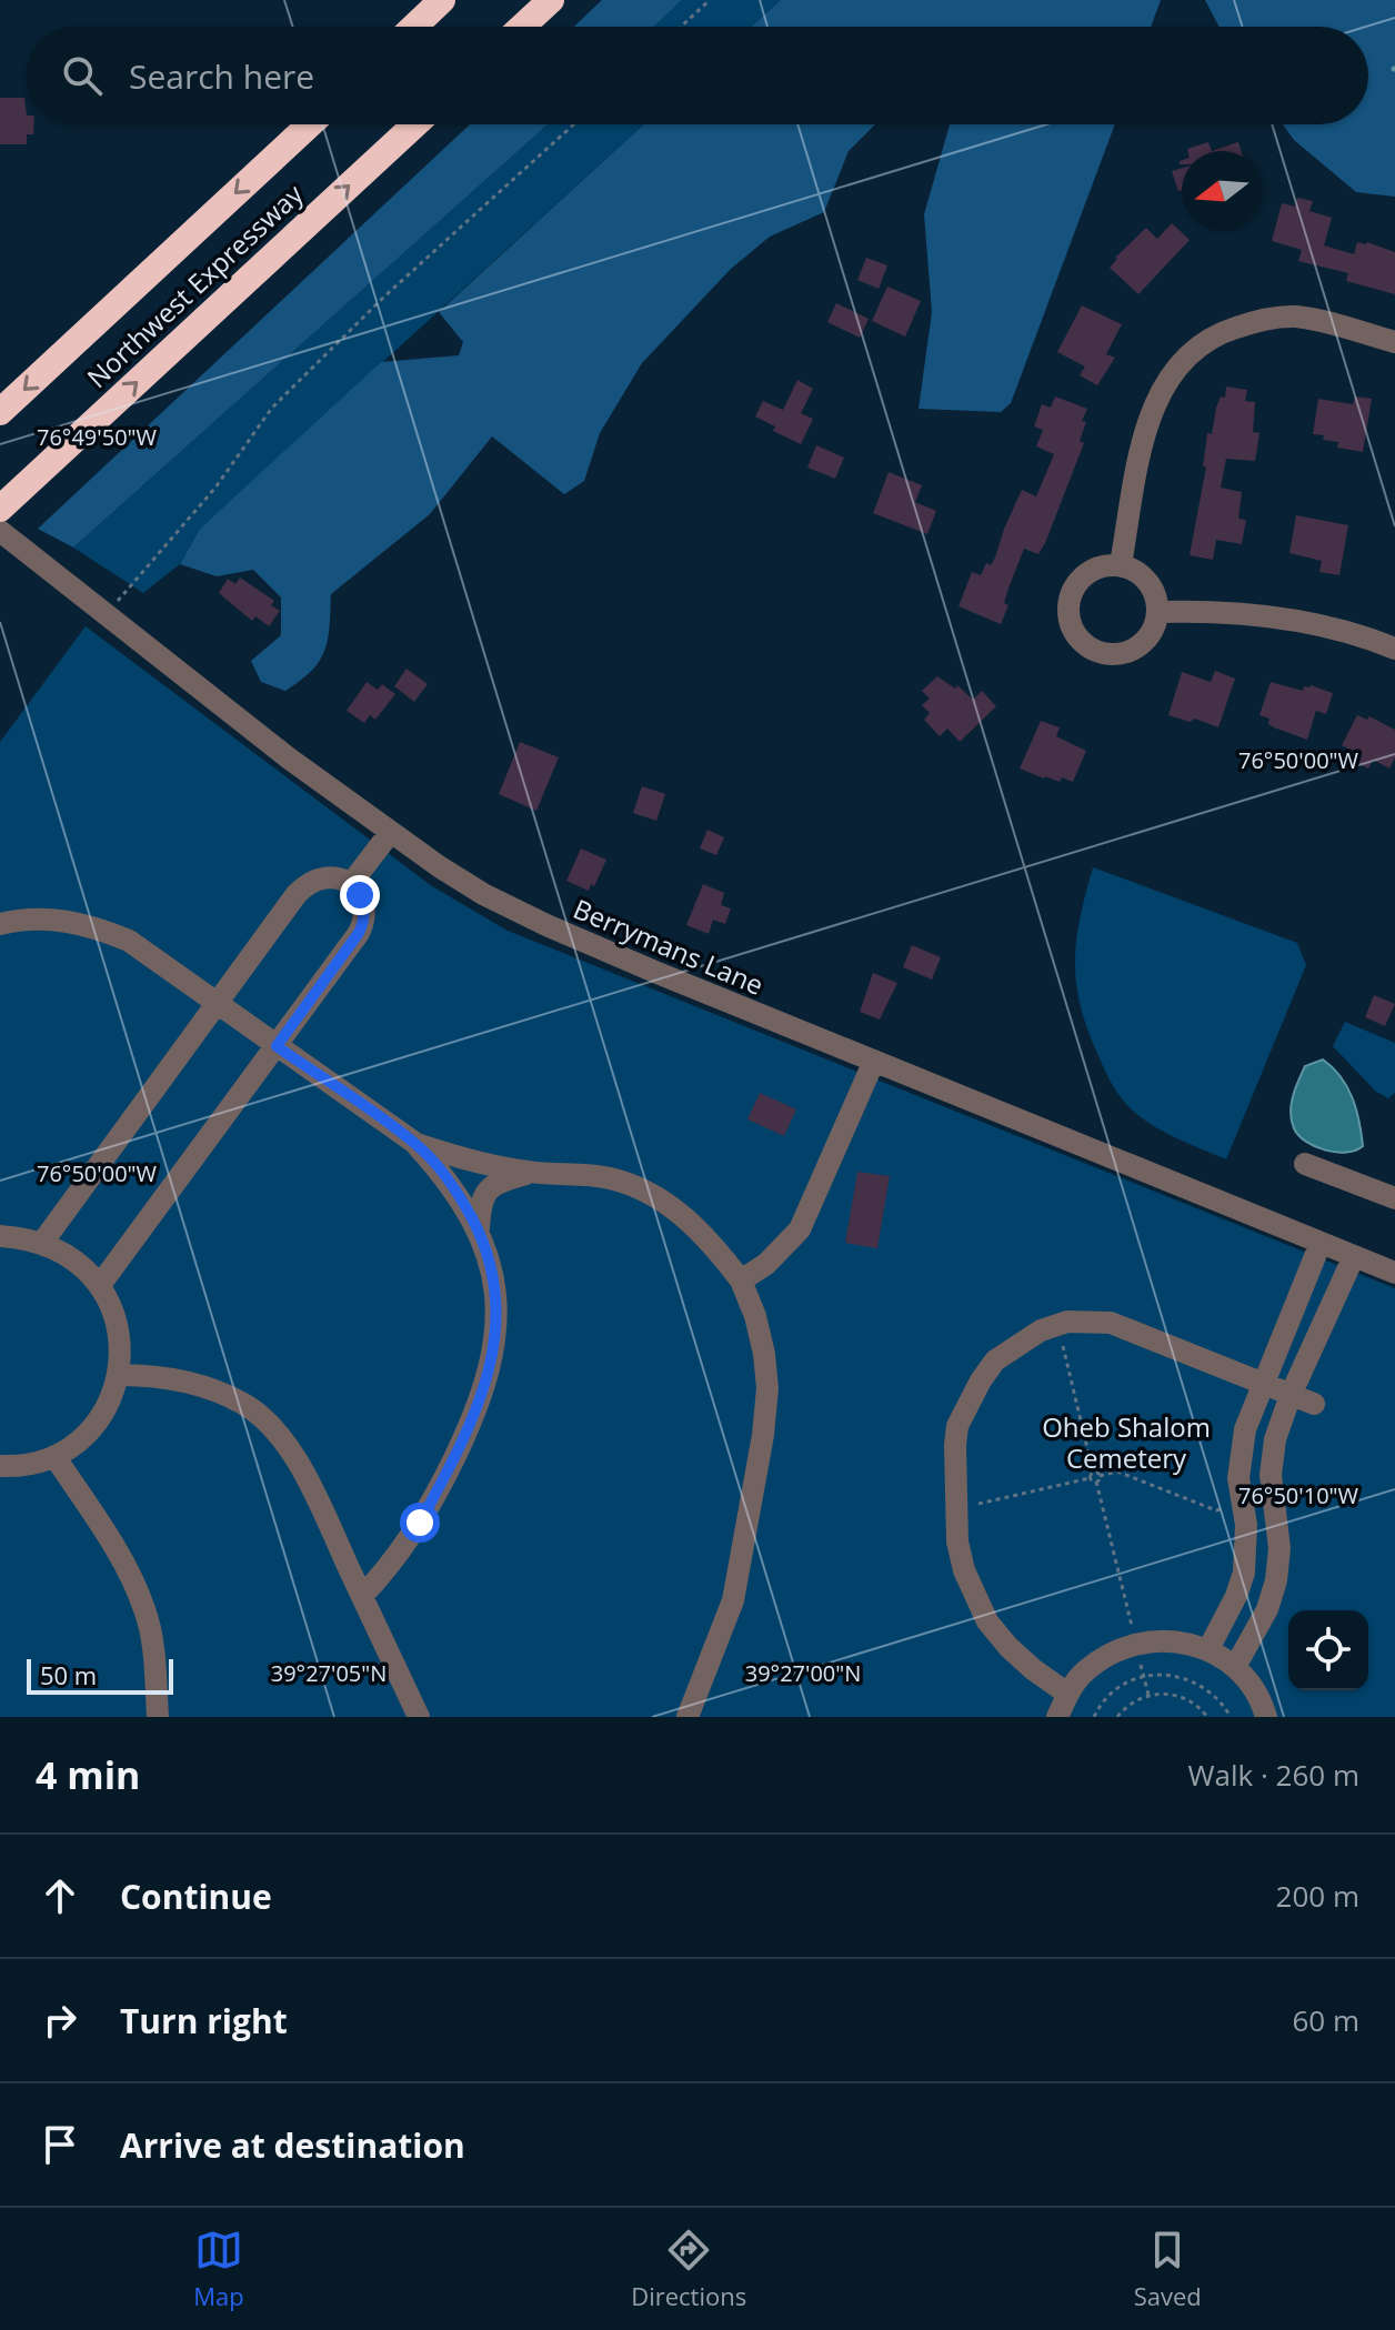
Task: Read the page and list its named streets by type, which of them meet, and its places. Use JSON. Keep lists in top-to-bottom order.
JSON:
{
  "streets": {
    "highway": ["Northwest Expressway"],
    "street": ["Berrymans Lane"]
  },
  "parks": ["Oheb Shalom Cemetery"],
  "scale_bar": "50 m",
  "north": "left",
  "page": {
    "search": "Search here",
    "scale": "50 m",
    "heading": ["4 min", "Walk · 260 m"],
    "list": [
      ["Continue", "200 m"],
      ["Turn right", "60 m"],
      "Arrive at destination"
    ],
    "nav": ["Map", "Directions", "Saved"]
  },
  "coordinates": [
    "76°49'50\"W",
    "76°50'00\"W",
    "76°50'10\"W",
    "39°27'05\"N",
    "39°27'00\"N"
  ]
}
